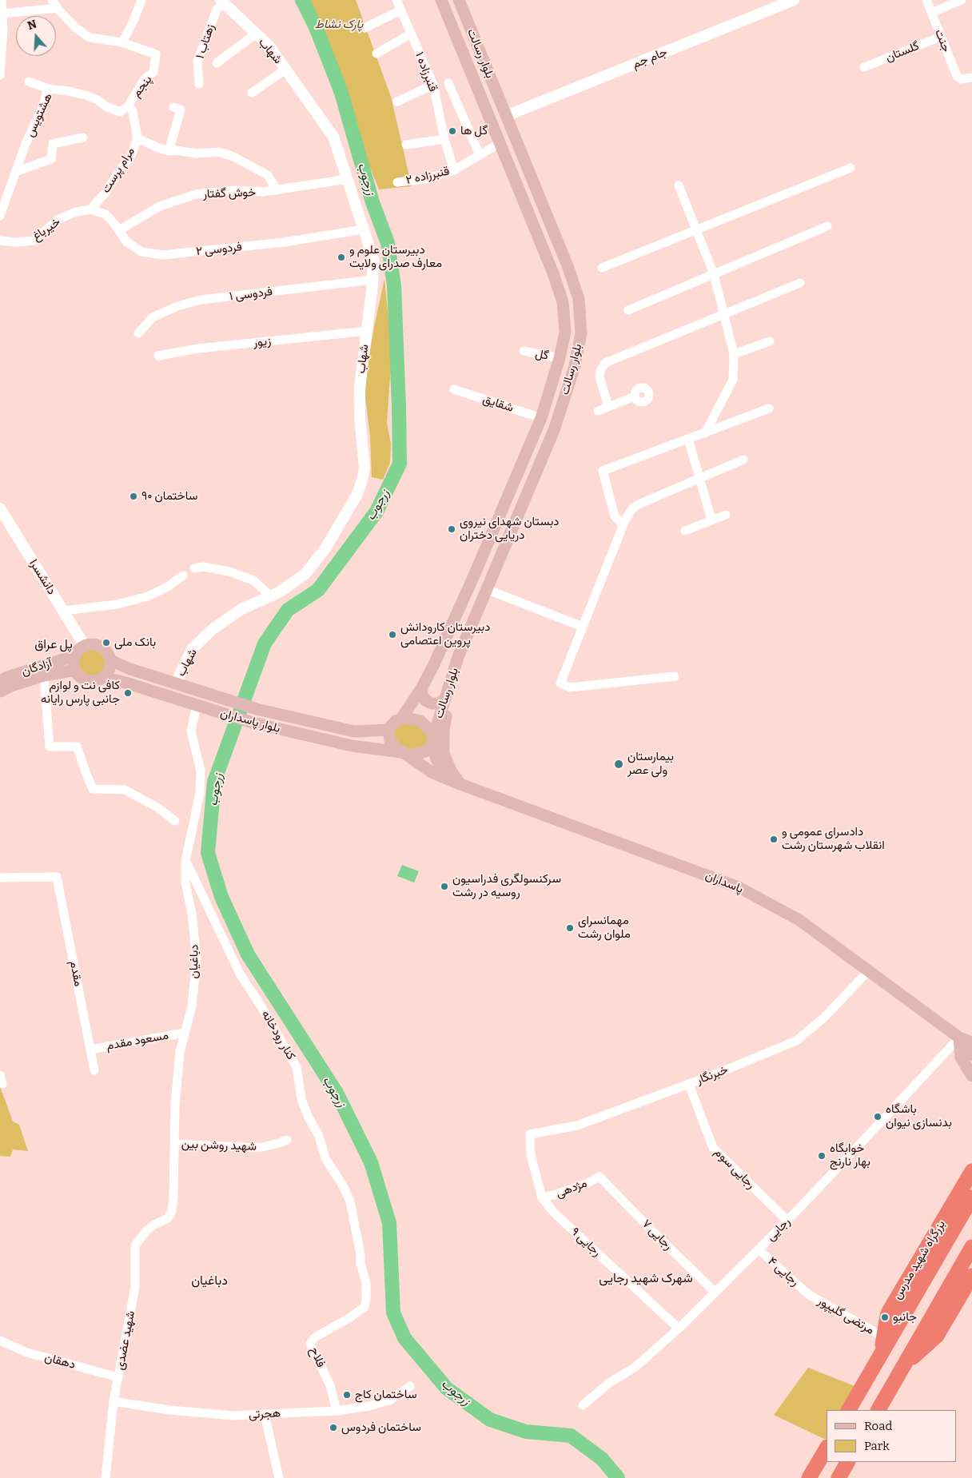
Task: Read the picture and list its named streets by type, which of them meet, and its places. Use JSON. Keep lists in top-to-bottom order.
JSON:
{
  "streets": {
    "highway": ["بزرگراه شهید مدرس"],
    "main road": [
      "بلوار رسالت",
      "آزادگان",
      "بلوار پاسداران",
      "پاسداران"
    ],
    "street": [
      "جنت",
      "زهتاب ۱",
      "شهاب",
      "گلستان",
      "جام جم",
      "قنبرزاده ۱",
      "پنجم",
      "هشتویس",
      "مرام پرست",
      "قنبرزاده ۲",
      "خوش گفتار",
      "خیرباغ",
      "فردوسی ۲",
      "فردوسی ۱",
      "زیور",
      "گل",
      "شقایق",
      "دانشسرا",
      "دباغیان",
      "مقدم",
      "کنار رودخانه",
      "مسعود مقدم",
      "خبرنگار",
      "شهید روشن بین",
      "رجایی سوم",
      "مژدهی",
      "رجایی",
      "رجایی ۷",
      "رجایی ۹",
      "رجایی ۴",
      "مرتضی گلیپور",
      "شهید عضدی",
      "فلاح",
      "دهقان",
      "هجرتی"
    ]
  },
  "crossings": [
    ["جنت", "گلستان"],
    ["زهتاب ۱", "شهاب"],
    ["شهاب", "خوش گفتار"],
    ["شهاب", "فردوسی ۲"],
    ["شهاب", "فردوسی ۱"],
    ["شهاب", "زیور"],
    ["شهاب", "بلوار پاسداران"],
    ["بلوار رسالت", "جام جم"],
    ["بلوار رسالت", "قنبرزاده ۲"],
    ["بلوار رسالت", "گل"],
    ["بلوار رسالت", "شقایق"],
    ["بلوار رسالت", "بلوار پاسداران"],
    ["قنبرزاده ۱", "قنبرزاده ۲"],
    ["پنجم", "هشتویس"],
    ["پنجم", "مرام پرست"],
    ["هشتویس", "مرام پرست"],
    ["مرام پرست", "خیرباغ"],
    ["مرام پرست", "فردوسی ۲"],
    ["خوش گفتار", "فردوسی ۲"],
    ["خیرباغ", "فردوسی ۲"],
    ["دانشسرا", "آزادگان"],
    ["دانشسرا", "بلوار پاسداران"],
    ["آزادگان", "بلوار پاسداران"],
    ["بلوار پاسداران", "دباغیان"],
    ["پاسداران", "خبرنگار"],
    ["پاسداران", "رجایی"],
    ["دباغیان", "کنار رودخانه"],
    ["دباغیان", "مسعود مقدم"],
    ["دباغیان", "شهید روشن بین"],
    ["دباغیان", "شهید عضدی"],
    ["مقدم", "مسعود مقدم"],
    ["کنار رودخانه", "فلاح"],
    ["خبرنگار", "رجایی سوم"],
    ["خبرنگار", "رجایی ۹"],
    ["رجایی سوم", "رجایی"],
    ["مژدهی", "رجایی ۷"],
    ["مژدهی", "رجایی ۹"],
    ["رجایی", "رجایی ۷"],
    ["رجایی", "رجایی ۹"],
    ["رجایی", "رجایی ۴"],
    ["بزرگراه شهید مدرس", "مرتضی گلیپور"],
    ["رجایی ۴", "مرتضی گلیپور"],
    ["شهید عضدی", "دهقان"],
    ["شهید عضدی", "هجرتی"],
    ["فلاح", "هجرتی"]
  ],
  "districts": ["پل عراق", "شهرک شهید رجایی", "دباغیان"],
  "water": ["زرجوب"],
  "parks": ["پارک نشاط"],
  "places": [
    "گل ها",
    "دبیرستان علوم و معارف صدرای ولایت",
    "ساختمان ۹۰",
    "دبستان شهدای نیروی دریایی دختران",
    "دبیرستان کارودانش پروین اعتصامی",
    "بانک ملی",
    "کافی نت و لوازم جانبی پارس رایانه",
    "بیمارستان ولی عصر",
    "دادسرای عمومی و انقلاب شهرستان رشت",
    "سرکنسولگری فدراسیون روسیه در رشت",
    "مهمانسرای ملوان رشت",
    "باشگاه بدنسازی نیوان",
    "خوابگاه بهار نارنج",
    "جانبو",
    "ساختمان کاج",
    "ساختمان فردوس"
  ],
  "legend": ["Road", "Park"],
  "north": "top"
}
